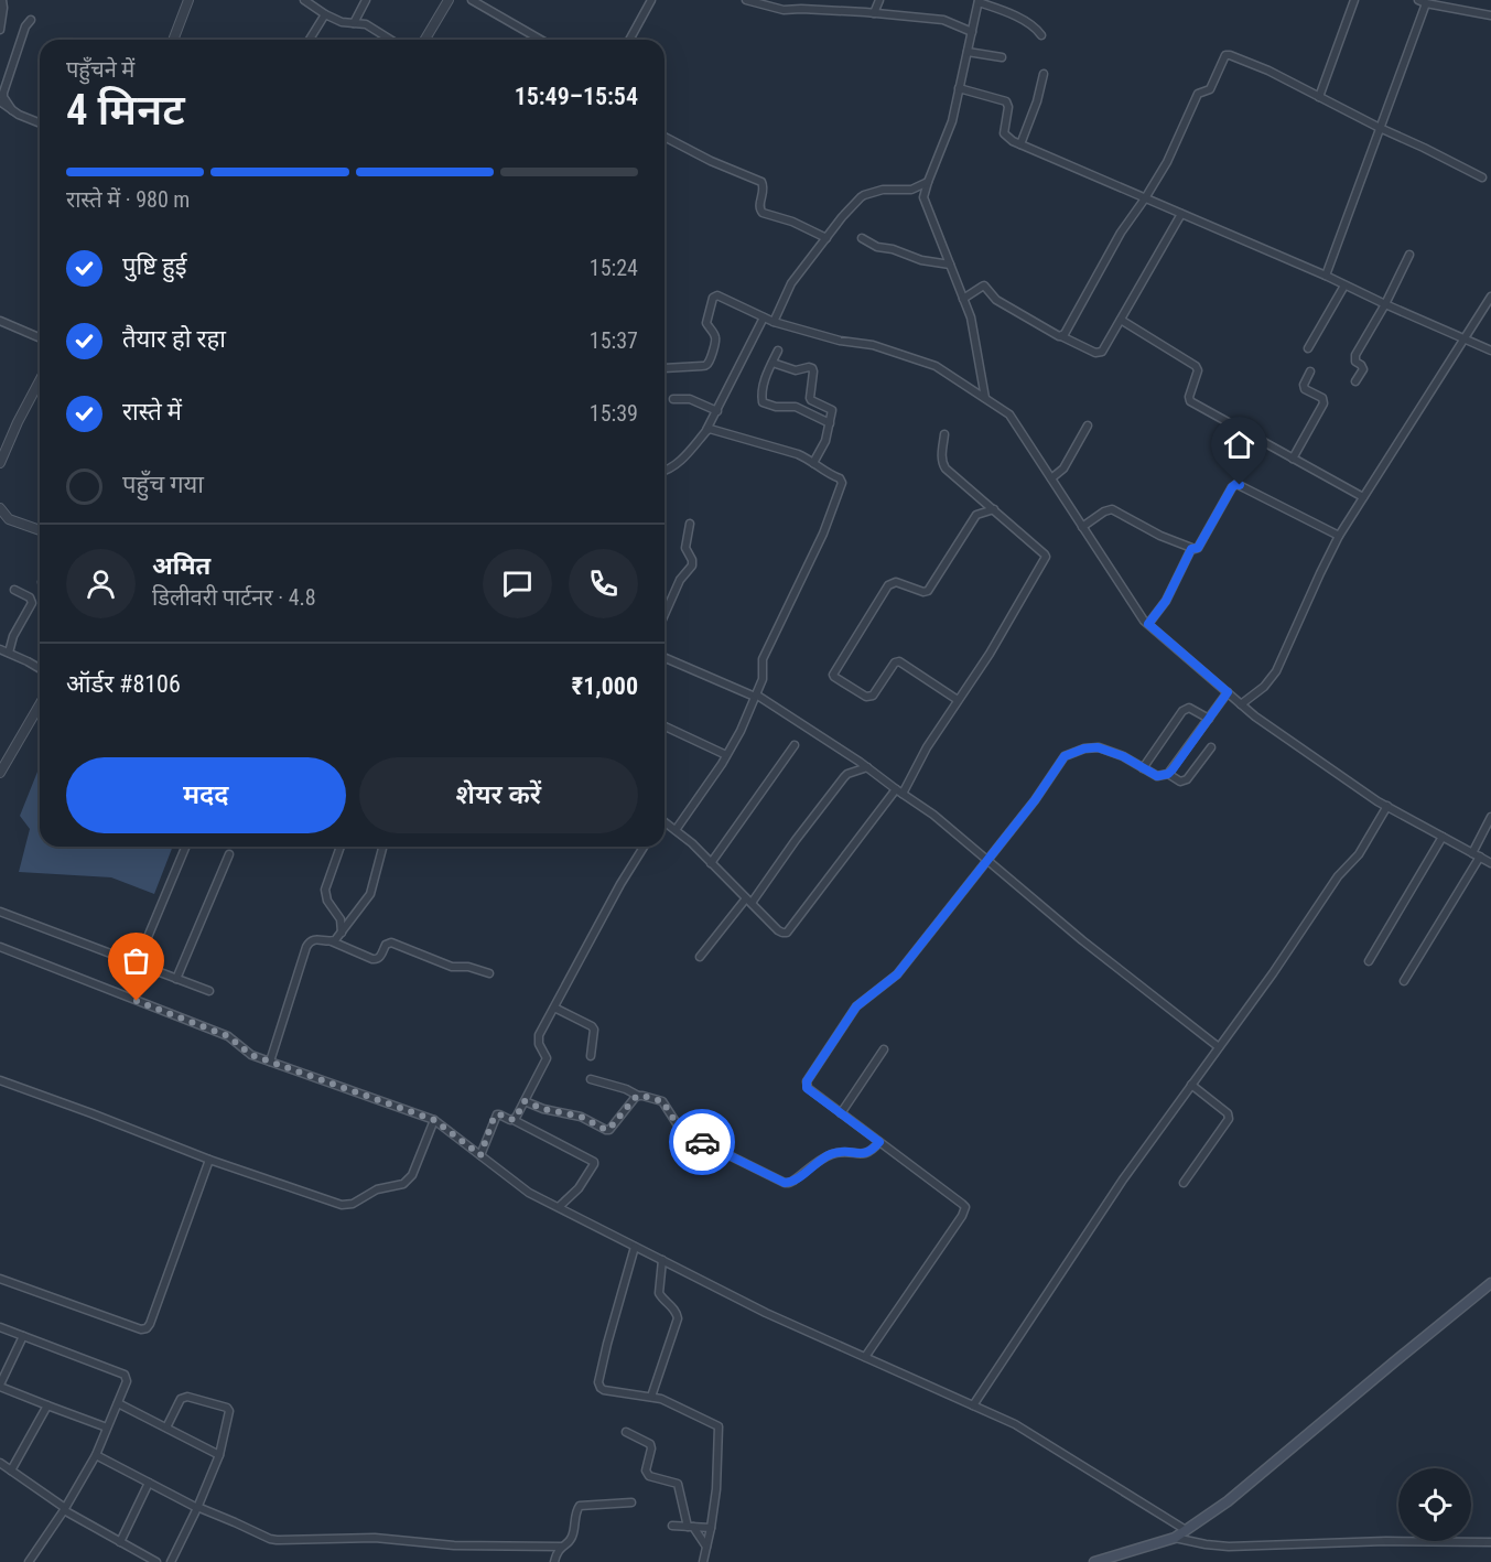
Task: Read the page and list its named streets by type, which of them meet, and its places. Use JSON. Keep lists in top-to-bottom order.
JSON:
{
  "page": {
    "heading": ["4 मिनट", "पहुँचने में", "15:49–15:54"],
    "panel": [
      "अमित",
      "डिलीवरी पार्टनर · 4.8",
      "ऑर्डर #8106",
      "₹1,000"
    ],
    "bar": "रास्ते में · 980 m",
    "list": [
      ["पुष्टि हुई", "15:24"],
      ["तैयार हो रहा", "15:37"],
      ["रास्ते में", "15:39"],
      "पहुँच गया"
    ],
    "buttons": ["मदद", "शेयर करें"]
  }
}
